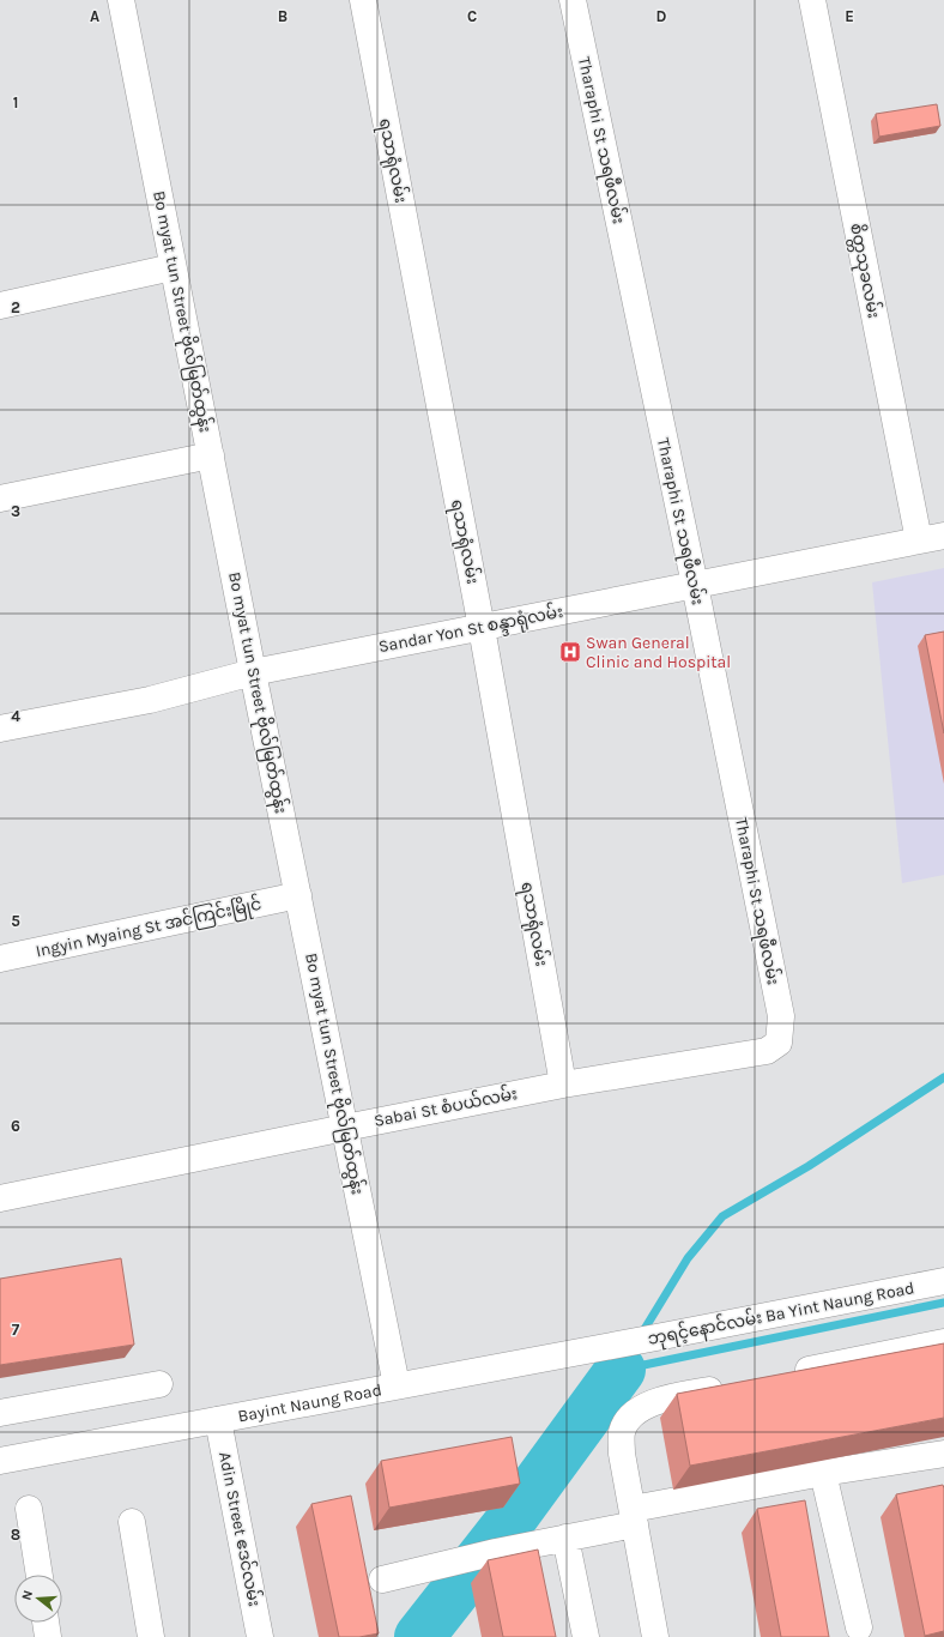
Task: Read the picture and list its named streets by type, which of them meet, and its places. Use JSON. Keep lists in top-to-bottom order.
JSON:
{
  "streets": {
    "street": [
      "Tharaphi St သရဖီလမ်း",
      "ရသာရုံလမ်း",
      "စိတ္တသုခလမ်း",
      "Bo myat tun Street ဗိုလ်မြတ်ထွန်း",
      "Sandar Yon St စန္ဒာရုံလမ်း",
      "Ingyin Myaing St အင်ကြင်းမြိုင်",
      "Sabai St စံပယ်လမ်း",
      "ဘုရင့်နောင်လမ်း Ba Yint Naung Road",
      "Bayint Naung Road",
      "Adin Street ဧဒင်လမ်း"
    ]
  },
  "crossings": [
    ["Tharaphi St သရဖီလမ်း", "Sandar Yon St စန္ဒာရုံလမ်း"],
    ["Tharaphi St သရဖီလမ်း", "Sabai St စံပယ်လမ်း"],
    ["ရသာရုံလမ်း", "Sandar Yon St စန္ဒာရုံလမ်း"],
    ["ရသာရုံလမ်း", "Sabai St စံပယ်လမ်း"],
    ["စိတ္တသုခလမ်း", "Sandar Yon St စန္ဒာရုံလမ်း"],
    ["Bo myat tun Street ဗိုလ်မြတ်ထွန်း", "Sandar Yon St စန္ဒာရုံလမ်း"],
    ["Bo myat tun Street ဗိုလ်မြတ်ထွန်း", "Ingyin Myaing St အင်ကြင်းမြိုင်"],
    ["Bo myat tun Street ဗိုလ်မြတ်ထွန်း", "Sabai St စံပယ်လမ်း"],
    ["Bo myat tun Street ဗိုလ်မြတ်ထွန်း", "Bayint Naung Road"],
    ["ဘုရင့်နောင်လမ်း Ba Yint Naung Road", "Bayint Naung Road"],
    ["Bayint Naung Road", "Adin Street ဧဒင်လမ်း"]
  ],
  "places": {
    "hospital": ["Swan General Clinic and Hospital"]
  },
  "north": "left",
  "grid": {
    "columns": [
      "A",
      "B",
      "C",
      "D",
      "E"
    ],
    "rows": [
      "1",
      "2",
      "3",
      "4",
      "5",
      "6",
      "7",
      "8"
    ]
  }
}
